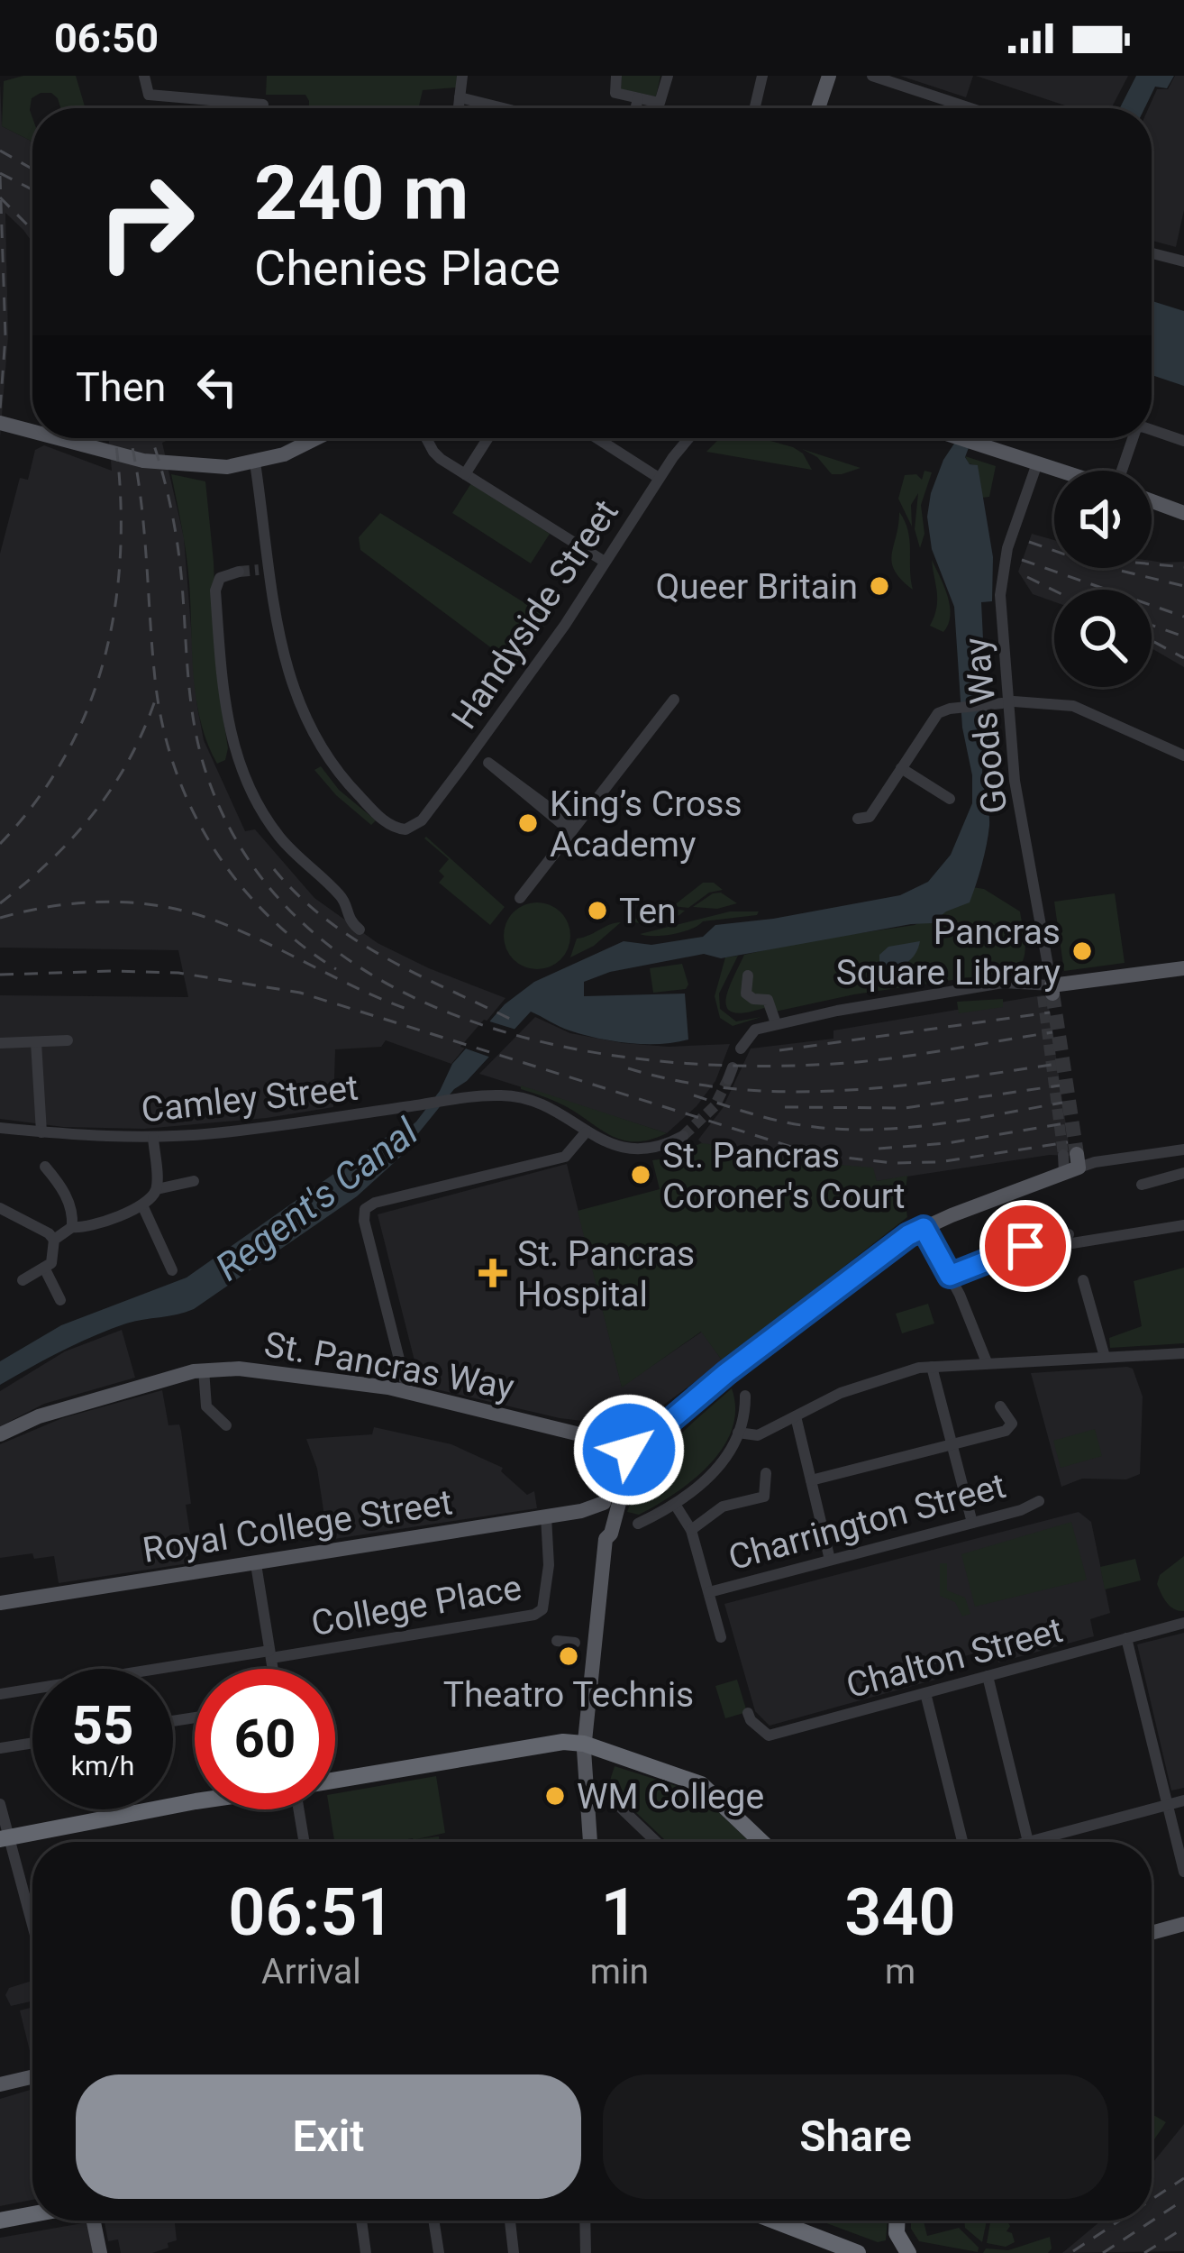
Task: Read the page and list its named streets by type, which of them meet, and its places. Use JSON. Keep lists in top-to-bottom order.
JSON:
{
  "streets": {
    "main road": ["St. Pancras Way", "Royal College Street"],
    "street": [
      "Handyside Street",
      "Goods Way",
      "Camley Street",
      "Charrington Street",
      "College Place",
      "Chalton Street"
    ]
  },
  "crossings": [
    ["Royal College Street", "College Place"]
  ],
  "water": ["Regent's Canal"],
  "places": {
    "other": [
      "Queer Britain",
      "King’s Cross Academy",
      "Ten",
      "Pancras Square Library",
      "St. Pancras Coroner's Court",
      "Theatro Technis",
      "WM College"
    ],
    "health": ["St. Pancras Hospital"]
  },
  "page": {
    "status": "06:50",
    "turn": ["240 m", "Chenies Place"],
    "then": "Then",
    "speed": "55 km/h",
    "limit": "60",
    "eta": [
      "06:51",
      "Arrival",
      "1",
      "min",
      "340",
      "m"
    ],
    "buttons": ["Exit", "Share"]
  }
}
